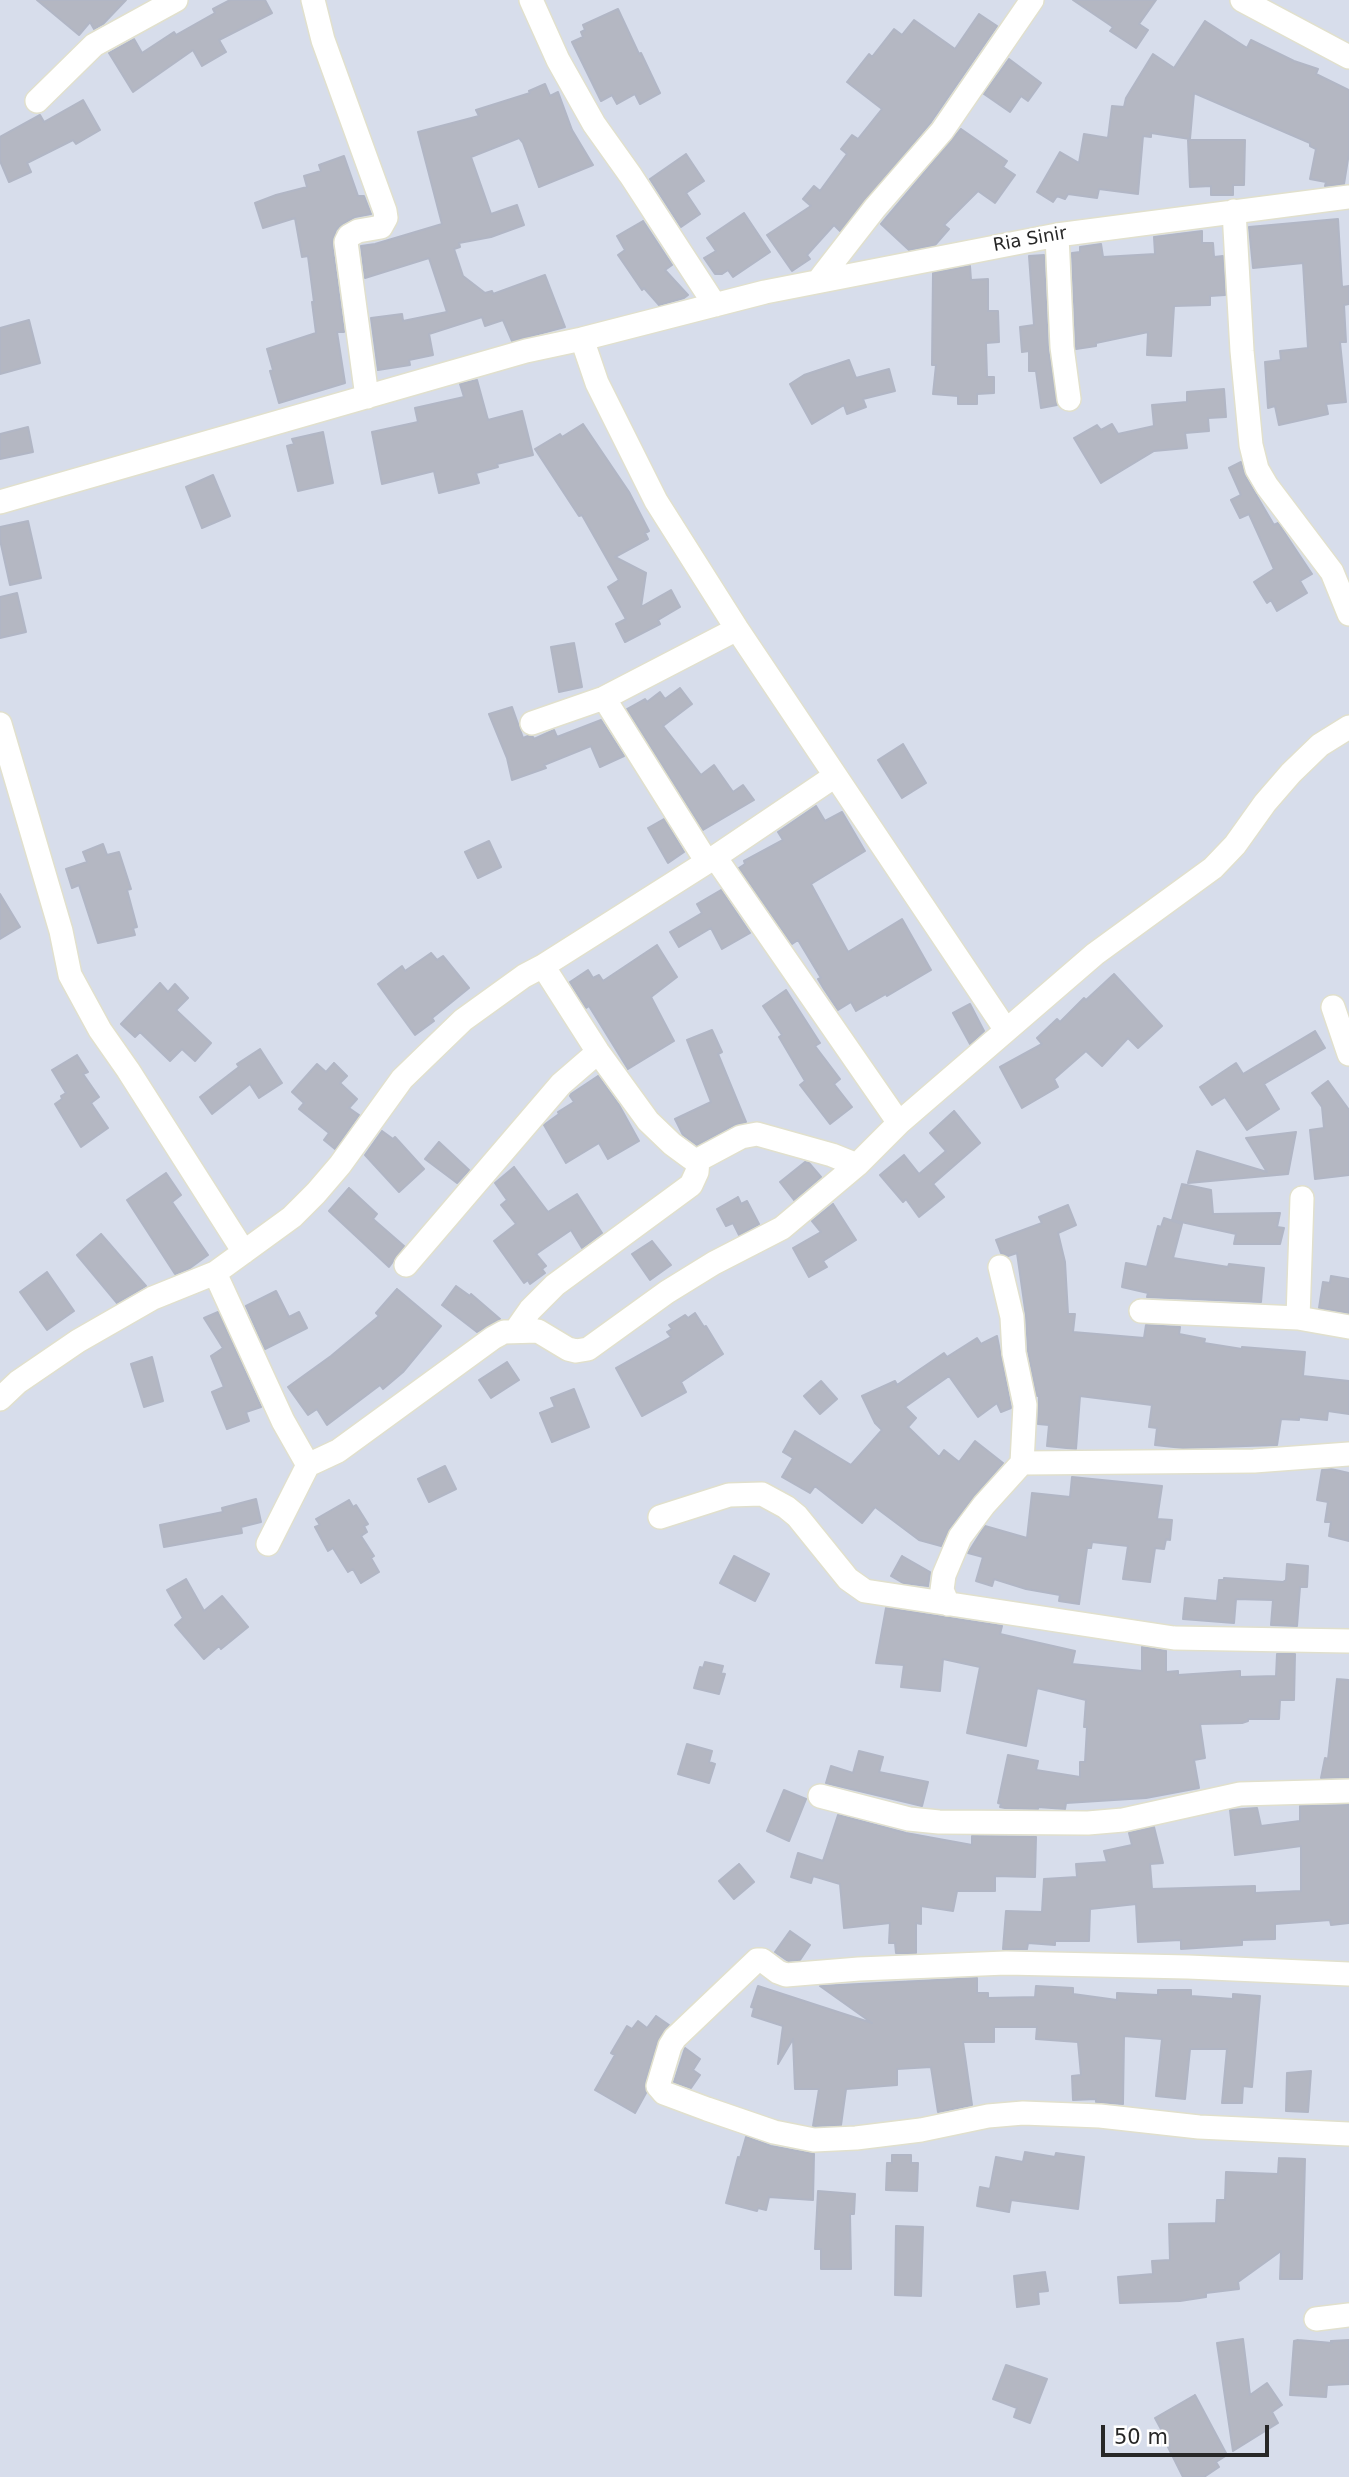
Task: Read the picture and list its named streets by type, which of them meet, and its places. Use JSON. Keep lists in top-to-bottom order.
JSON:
{
  "streets": {
    "street": ["Ria Sinir"]
  },
  "scale_bar": "50 m"
}
